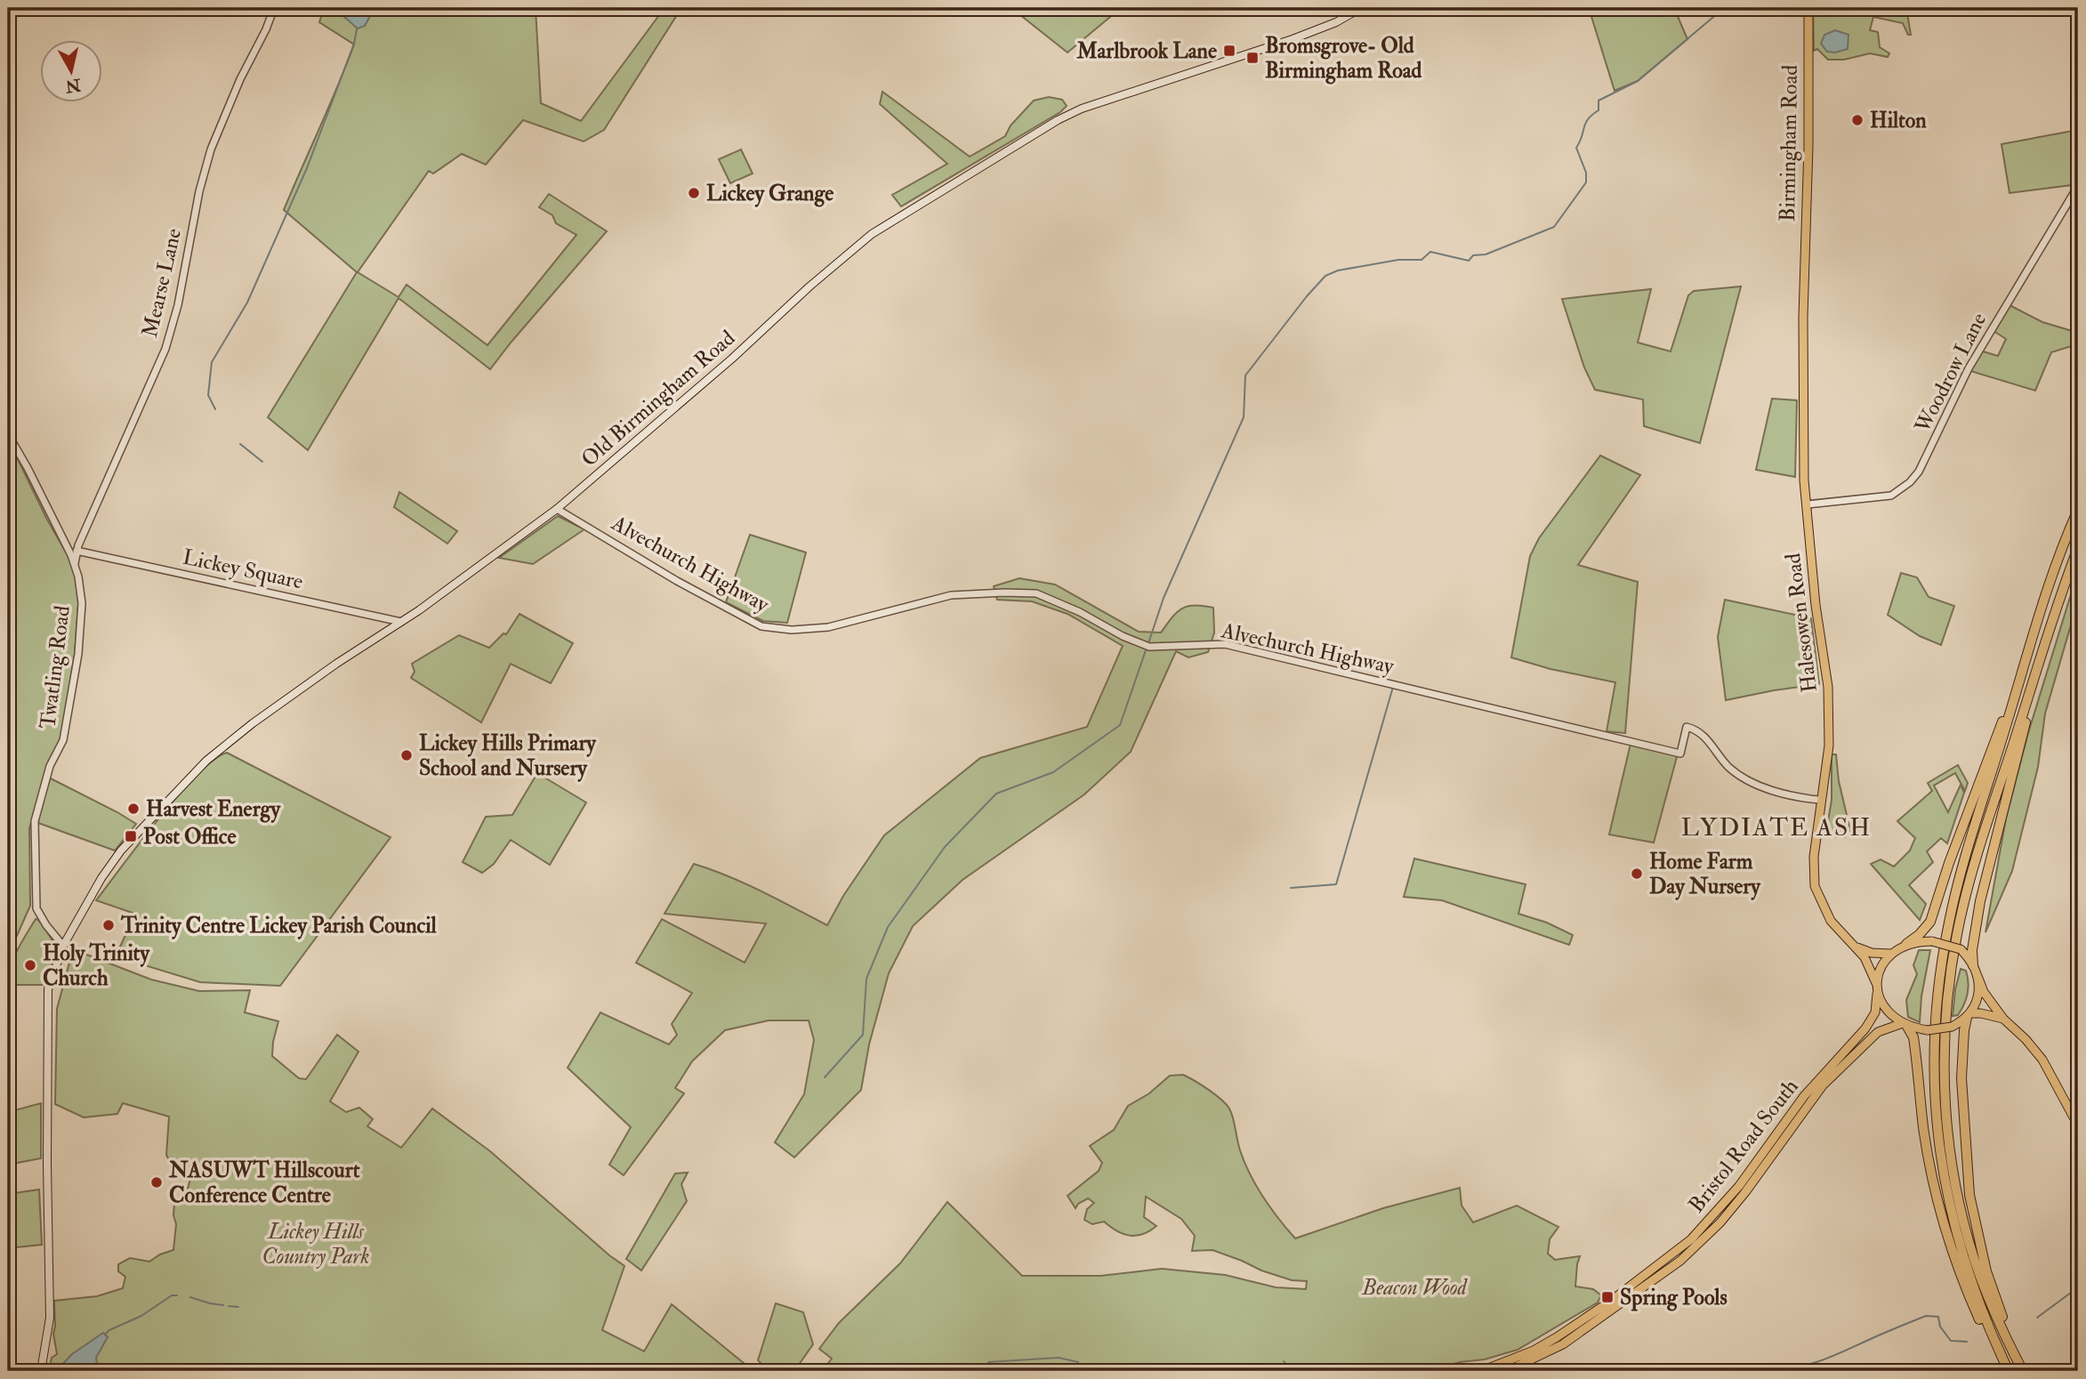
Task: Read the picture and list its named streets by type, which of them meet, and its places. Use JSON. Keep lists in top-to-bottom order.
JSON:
{
  "streets": {
    "highway": ["Birmingham Road", "Halesowen Road", "Bristol Road South"],
    "main road": ["Old Birmingham Road"],
    "street": [
      "Mearse Lane",
      "Woodrow Lane",
      "Alvechurch Highway",
      "Lickey Square",
      "Twatling Road"
    ]
  },
  "crossings": [
    ["Birmingham Road", "Halesowen Road"],
    ["Mearse Lane", "Lickey Square"],
    ["Mearse Lane", "Twatling Road"],
    ["Woodrow Lane", "Halesowen Road"],
    ["Old Birmingham Road", "Alvechurch Highway"],
    ["Old Birmingham Road", "Lickey Square"],
    ["Old Birmingham Road", "Twatling Road"],
    ["Alvechurch Highway", "Halesowen Road"],
    ["Halesowen Road", "Bristol Road South"]
  ],
  "districts": ["LYDIATE ASH"],
  "parks": ["Lickey Hills Country Park", "Beacon Wood"],
  "places": {
    "transit": [
      "Marlbrook Lane",
      "Bromsgrove- Old Birmingham Road",
      "Post Office",
      "Spring Pools"
    ],
    "other": [
      "Hilton",
      "Lickey Grange",
      "Lickey Hills Primary School and Nursery",
      "Harvest Energy",
      "Home Farm Day Nursery",
      "Trinity Centre Lickey Parish Council",
      "Holy Trinity Church",
      "NASUWT Hillscourt Conference Centre"
    ]
  },
  "north": "bottom"
}
